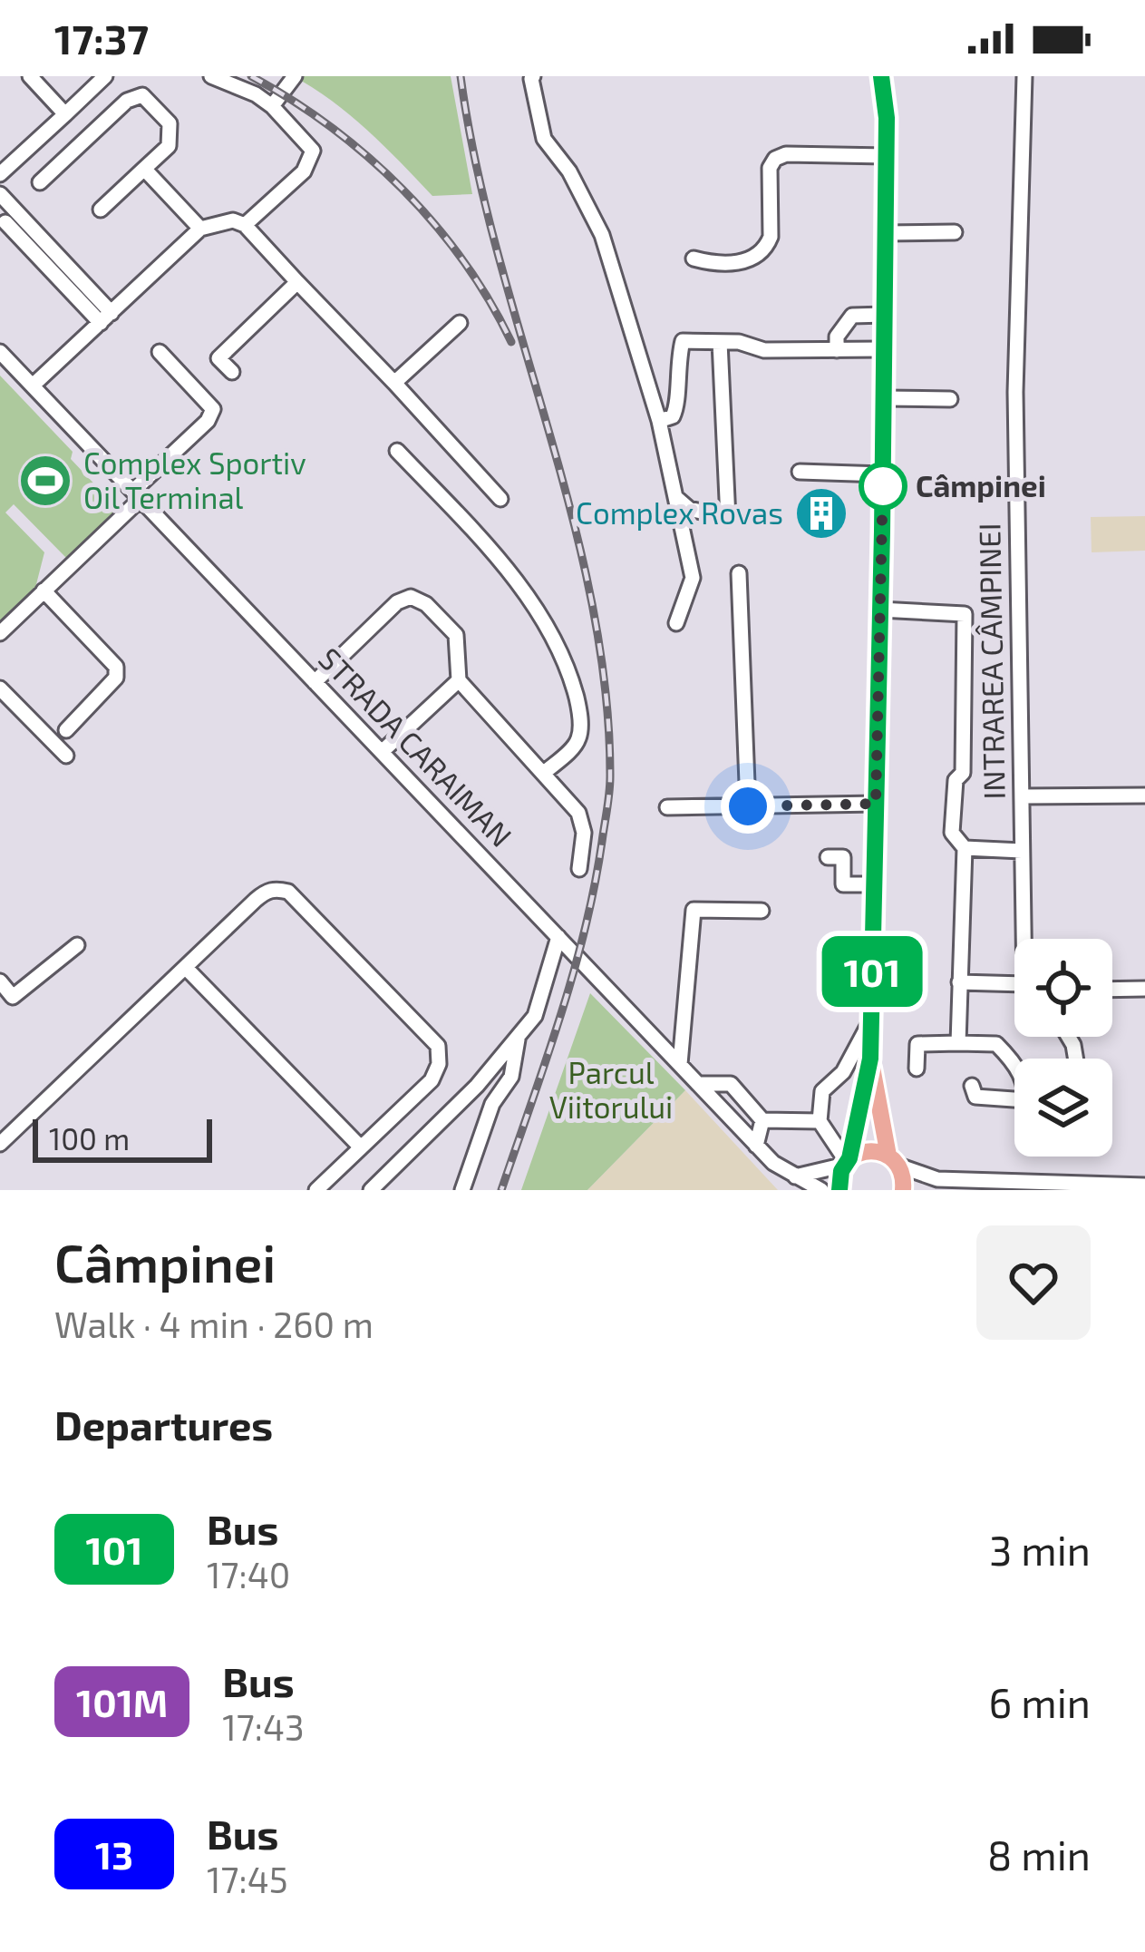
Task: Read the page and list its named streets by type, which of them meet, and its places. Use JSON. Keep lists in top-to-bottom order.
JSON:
{
  "streets": {
    "street": ["INTRAREA CÂMPINEI", "STRADA CARAIMAN"]
  },
  "parks": ["Parcul Viitorului"],
  "places": {
    "sports": ["Complex Sportiv Oil Terminal"],
    "other": ["Câmpinei"],
    "building": ["Complex Rovas"]
  },
  "lines": ["bus line 101"],
  "scale_bar": "100 m",
  "page": {
    "status": "17:37",
    "on_map": "101",
    "scale": "100 m",
    "heading": [
      ["Câmpinei", "Walk · 4 min · 260 m"],
      "Departures"
    ],
    "list": [
      {
        "mark": "101",
        "name": "Bus",
        "note": "17:40",
        "value": "3 min"
      },
      {
        "mark": "101M",
        "name": "Bus",
        "note": "17:43",
        "value": "6 min"
      },
      {
        "mark": "13",
        "name": "Bus",
        "note": "17:45",
        "value": "8 min"
      }
    ]
  }
}
